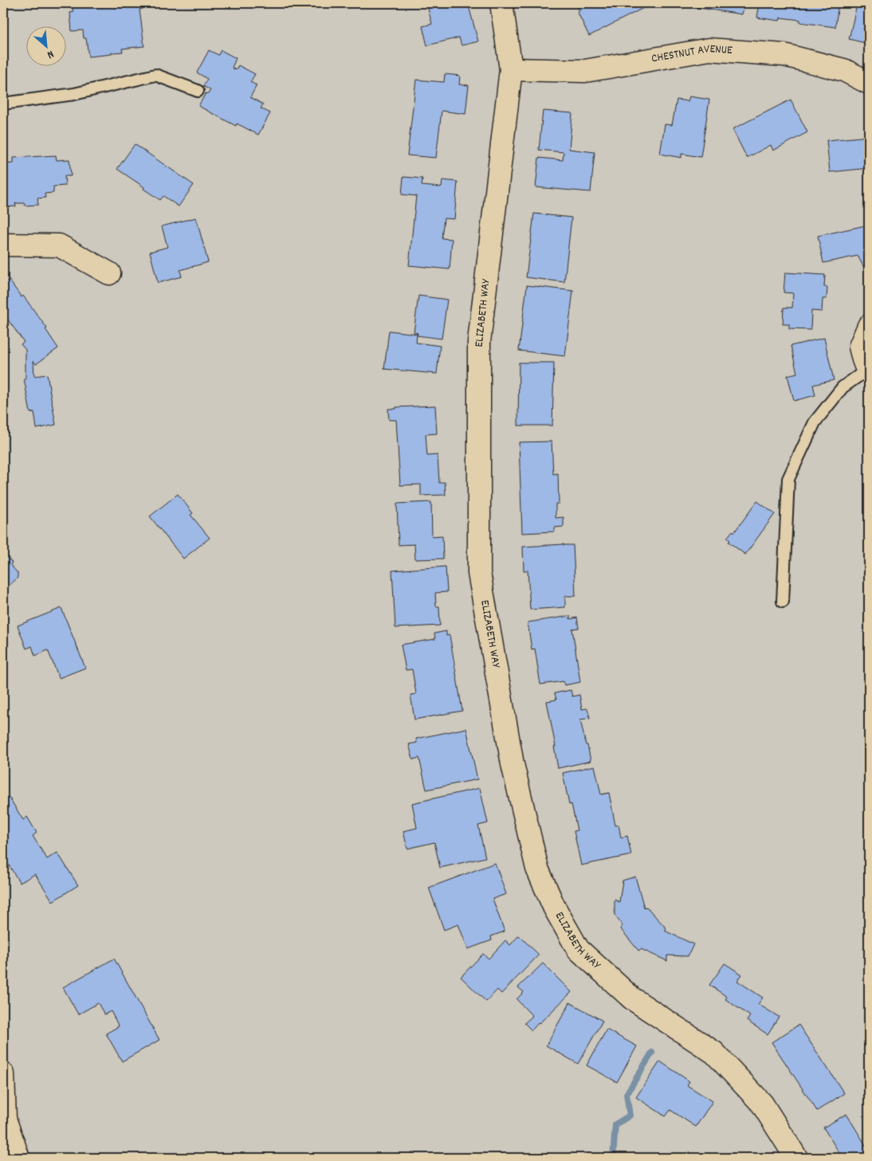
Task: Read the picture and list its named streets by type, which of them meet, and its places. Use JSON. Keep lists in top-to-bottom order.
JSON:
{
  "streets": {
    "street": ["CHESTNUT AVENUE", "ELIZABETH WAY"]
  },
  "crossings": [
    ["CHESTNUT AVENUE", "ELIZABETH WAY"]
  ],
  "north": "bottom right"
}
